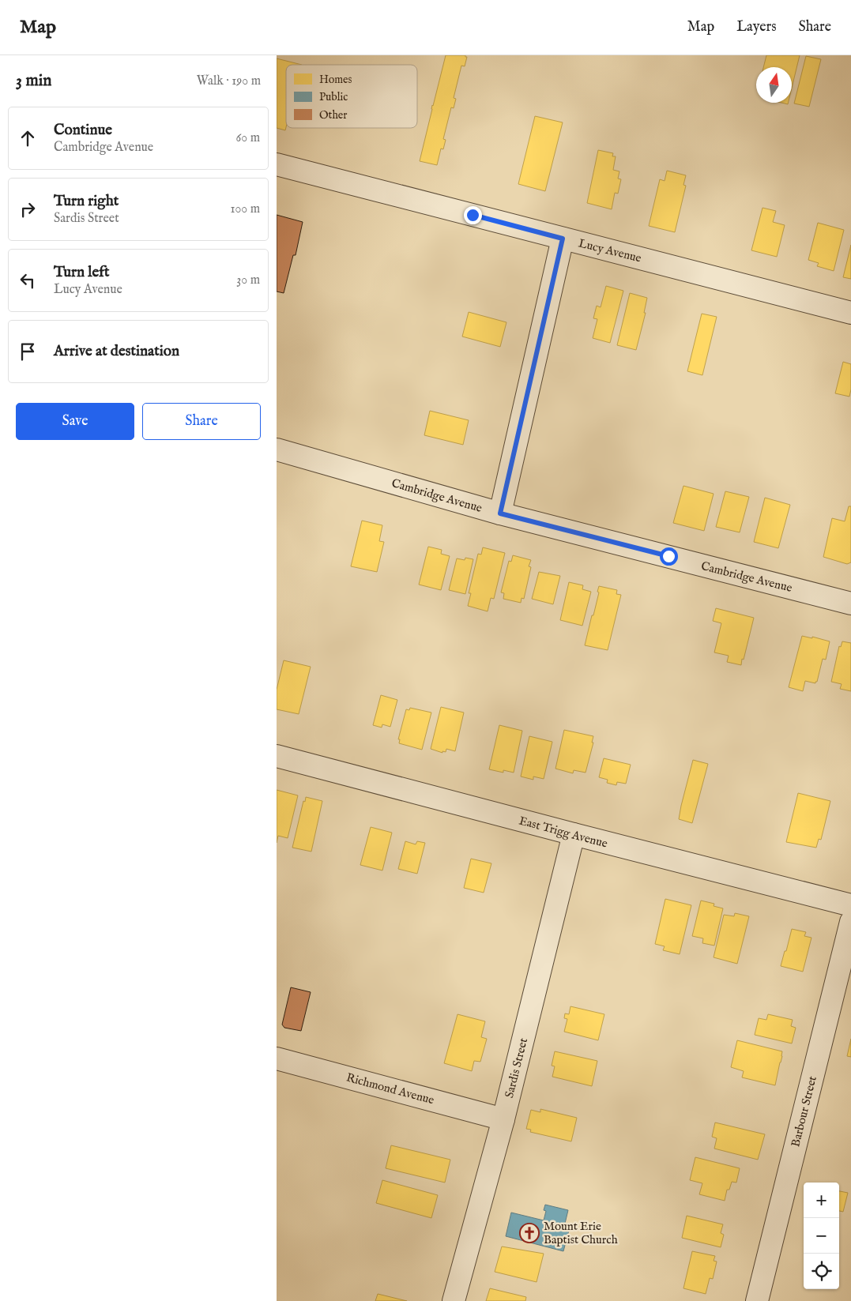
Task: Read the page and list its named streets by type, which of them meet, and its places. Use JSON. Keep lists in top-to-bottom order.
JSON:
{
  "streets": {
    "street": [
      "Lucy Avenue",
      "Cambridge Avenue",
      "East Trigg Avenue",
      "Sardis Street",
      "Richmond Avenue",
      "Barbour Street"
    ]
  },
  "crossings": [
    ["East Trigg Avenue", "Sardis Street"],
    ["Sardis Street", "Richmond Avenue"]
  ],
  "places": {
    "church": ["Mount Erie Baptist Church"]
  },
  "legend": ["Homes", "Public", "Other"],
  "north": "top",
  "page": {
    "header": "Map",
    "nav": ["Map", "Layers", "Share"],
    "heading": ["3 min", "Walk · 190 m"],
    "list": [
      ["Continue", "Cambridge Avenue", "60 m"],
      ["Turn right", "Sardis Street", "100 m"],
      ["Turn left", "Lucy Avenue", "30 m"],
      "Arrive at destination"
    ],
    "buttons": ["Save", "Share"],
    "map_buttons": ["+", "−"]
  }
}
